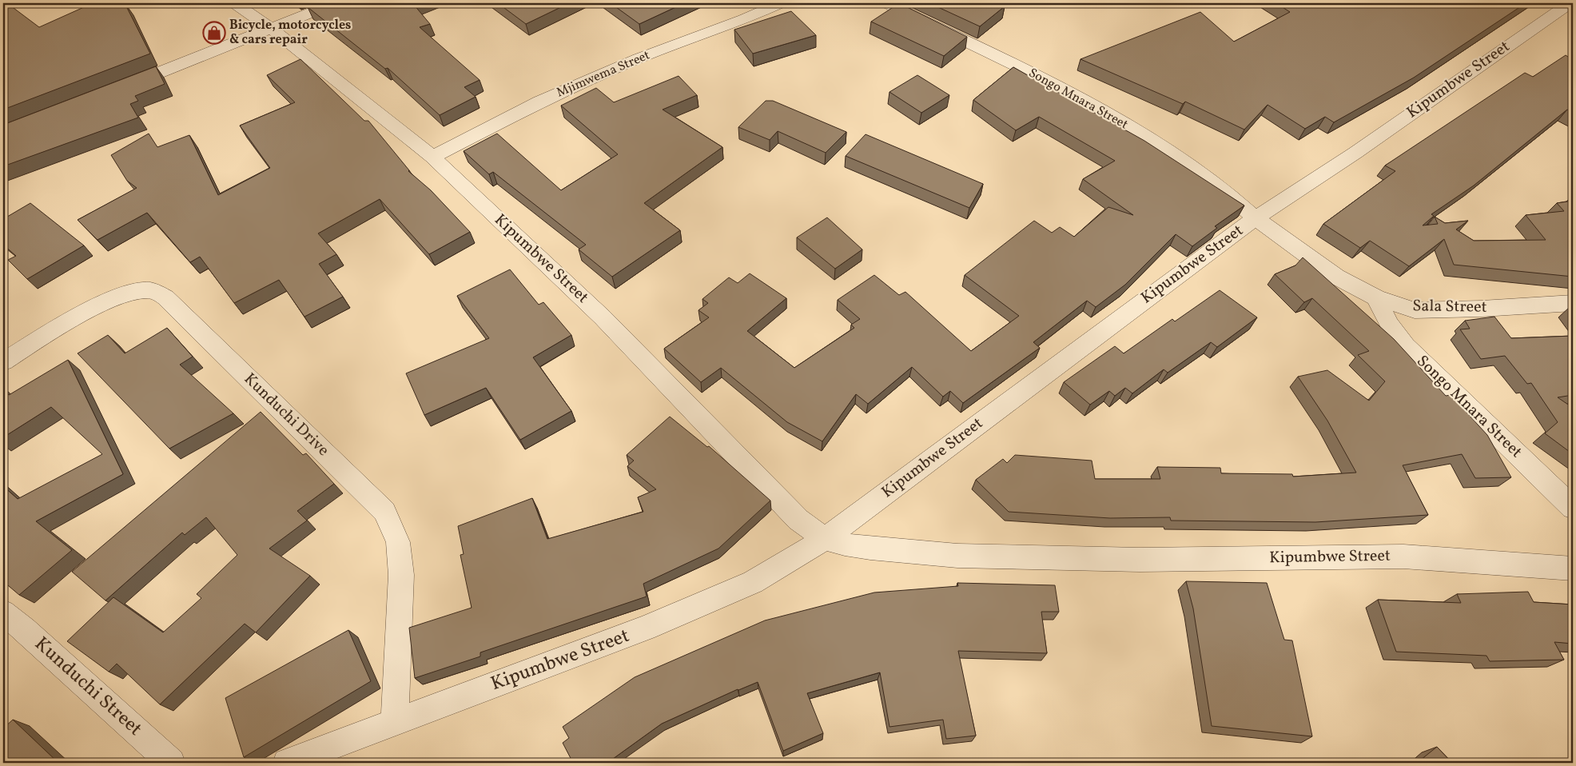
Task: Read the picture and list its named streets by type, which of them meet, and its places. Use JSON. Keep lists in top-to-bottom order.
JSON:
{
  "streets": {
    "street": [
      "Mjimwema Street",
      "Kipumbwe Street",
      "Songo Mnara Street",
      "Sala Street",
      "Kunduchi Drive",
      "Kunduchi Street"
    ]
  },
  "crossings": [
    ["Mjimwema Street", "Kipumbwe Street"],
    ["Kipumbwe Street", "Songo Mnara Street"],
    ["Kipumbwe Street", "Sala Street"],
    ["Kipumbwe Street", "Kunduchi Drive"],
    ["Songo Mnara Street", "Sala Street"]
  ],
  "places": {
    "shop": ["Bicycle, motorcycles & cars repair"]
  }
}
